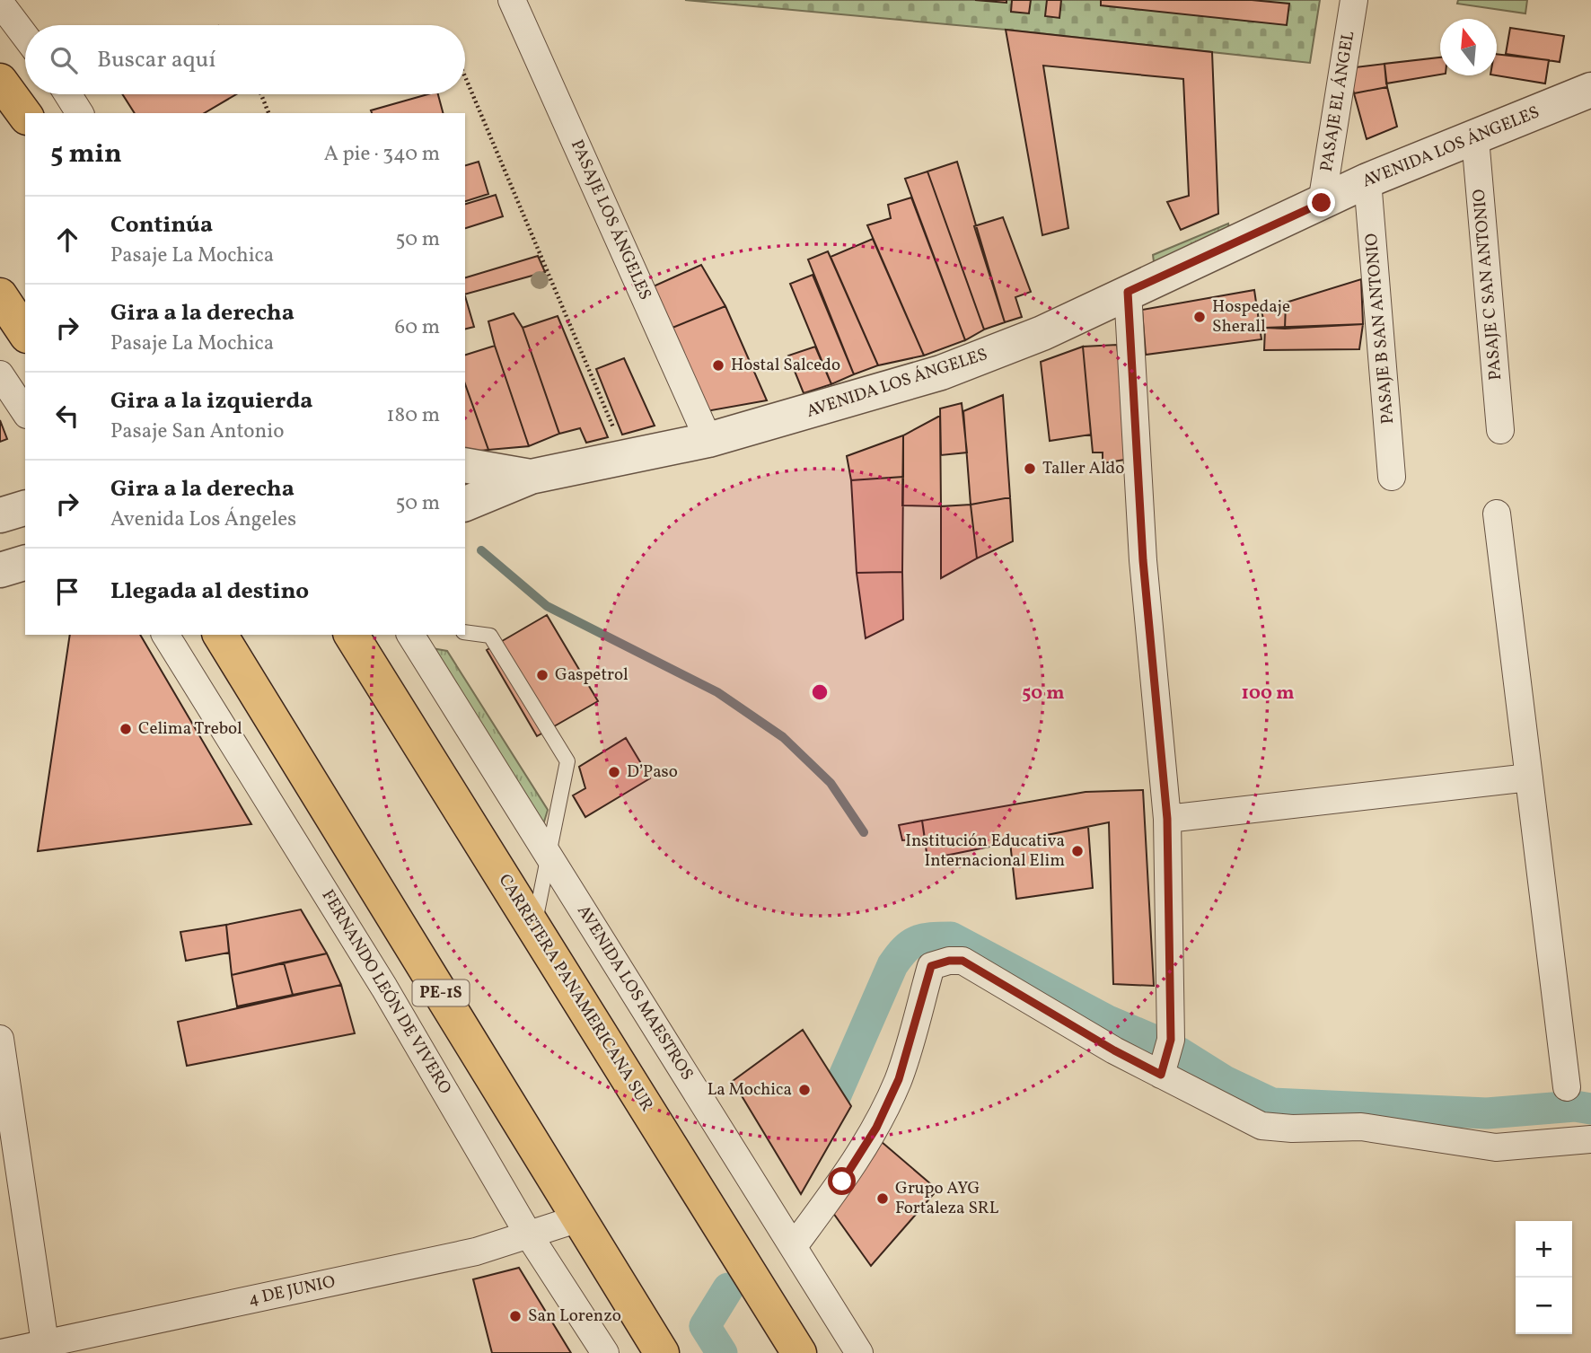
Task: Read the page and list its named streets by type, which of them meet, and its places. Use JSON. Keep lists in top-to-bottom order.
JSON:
{
  "streets": {
    "highway": ["PE-1S", "CARRETERA PANAMERICANA SUR"],
    "street": [
      "PASAJE EL ÁNGEL",
      "AVENIDA LOS ÁNGELES",
      "PASAJE LOS ÁNGELES",
      "PASAJE C SAN ANTONIO",
      "PASAJE B SAN ANTONIO",
      "FERNANDO LEÓN DE VIVERO",
      "AVENIDA LOS MAESTROS",
      "4 DE JUNIO"
    ]
  },
  "crossings": [
    ["PASAJE EL ÁNGEL", "AVENIDA LOS ÁNGELES"],
    ["AVENIDA LOS ÁNGELES", "PASAJE LOS ÁNGELES"],
    ["AVENIDA LOS ÁNGELES", "PASAJE C SAN ANTONIO"],
    ["AVENIDA LOS ÁNGELES", "PASAJE B SAN ANTONIO"],
    ["FERNANDO LEÓN DE VIVERO", "4 DE JUNIO"],
    ["PE-1S", "4 DE JUNIO"]
  ],
  "places": [
    "Hospedaje Sherall",
    "Hostal Salcedo",
    "Taller Aldo",
    "Gaspetrol",
    "Celima Trebol",
    "D’Paso",
    "Institución Educativa Internacional Elim",
    "La Mochica",
    "Grupo AYG Fortaleza SRL",
    "San Lorenzo"
  ],
  "north": "top",
  "page": {
    "search": "Buscar aquí",
    "heading": ["5 min", "A pie · 340 m"],
    "list": [
      ["Continúa", "Pasaje La Mochica", "50 m"],
      ["Gira a la derecha", "Pasaje La Mochica", "60 m"],
      ["Gira a la izquierda", "Pasaje San Antonio", "180 m"],
      ["Gira a la derecha", "Avenida Los Ángeles", "50 m"],
      "Llegada al destino"
    ],
    "map_buttons": ["+", "−"]
  },
  "rings": ["50 m", "100 m"]
}
